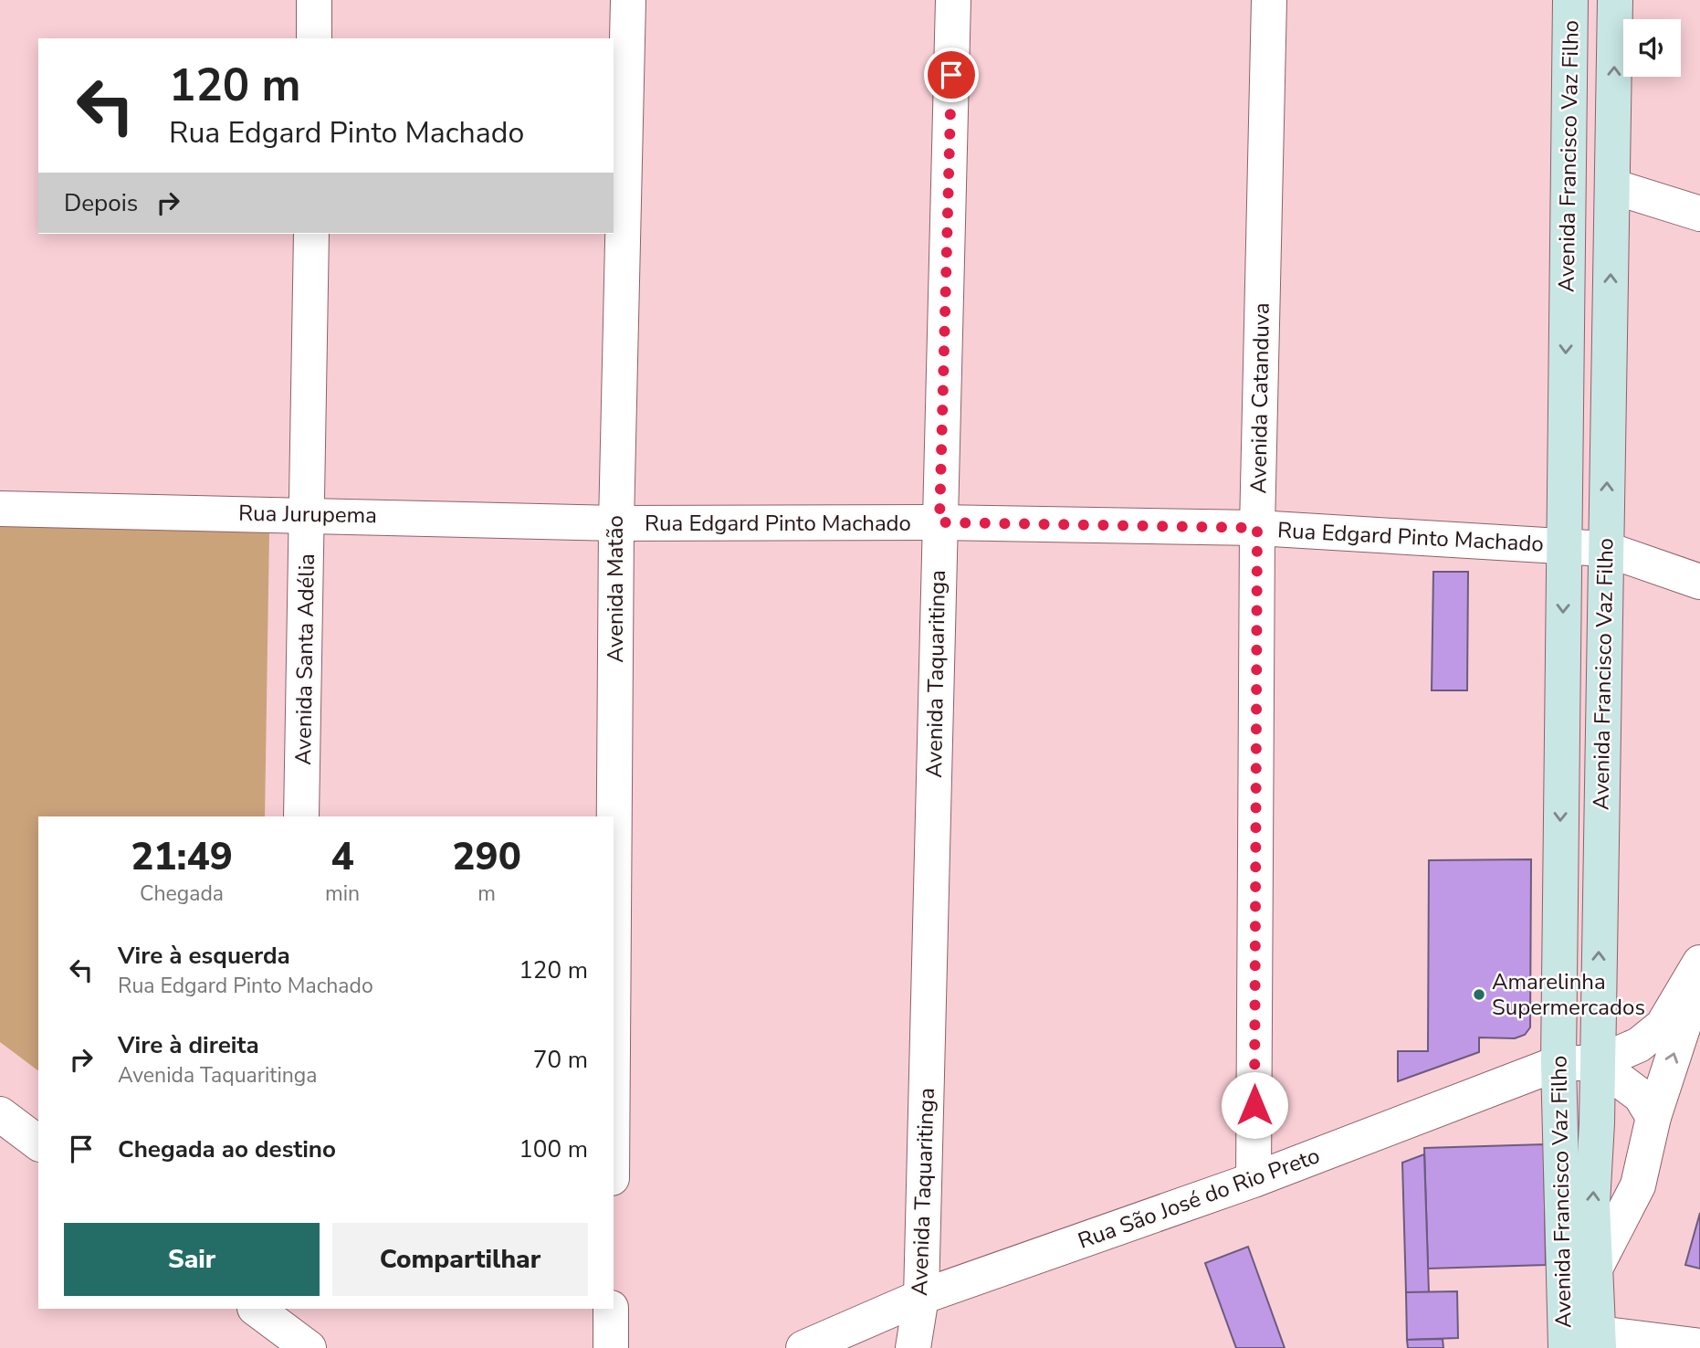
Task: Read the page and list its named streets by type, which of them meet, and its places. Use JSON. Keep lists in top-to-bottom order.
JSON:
{
  "streets": {
    "main road": ["Avenida Francisco Vaz Filho"],
    "street": [
      "Avenida Catanduva",
      "Rua Jurupema",
      "Rua Edgard Pinto Machado",
      "Avenida Matão",
      "Avenida Santa Adélia",
      "Avenida Taquaritinga",
      "Rua São José do Rio Preto"
    ]
  },
  "crossings": [
    ["Avenida Francisco Vaz Filho", "Rua Edgard Pinto Machado"],
    ["Avenida Francisco Vaz Filho", "Rua São José do Rio Preto"],
    ["Avenida Catanduva", "Rua Edgard Pinto Machado"],
    ["Avenida Catanduva", "Rua São José do Rio Preto"],
    ["Rua Jurupema", "Rua Edgard Pinto Machado"],
    ["Rua Jurupema", "Avenida Matão"],
    ["Rua Jurupema", "Avenida Santa Adélia"],
    ["Rua Edgard Pinto Machado", "Avenida Matão"],
    ["Rua Edgard Pinto Machado", "Avenida Taquaritinga"],
    ["Avenida Taquaritinga", "Rua São José do Rio Preto"]
  ],
  "places": ["Amarelinha Supermercados"],
  "page": {
    "turn": ["120 m", "Rua Edgard Pinto Machado"],
    "then": "Depois",
    "eta": [
      "21:49",
      "Chegada",
      "4",
      "min",
      "290",
      "m"
    ],
    "list": [
      {
        "name": "Vire à esquerda",
        "note": "Rua Edgard Pinto Machado",
        "value": "120 m"
      },
      {
        "name": "Vire à direita",
        "note": "Avenida Taquaritinga",
        "value": "70 m"
      },
      {
        "name": "Chegada ao destino",
        "value": "100 m"
      }
    ],
    "buttons": ["Sair", "Compartilhar"]
  }
}
